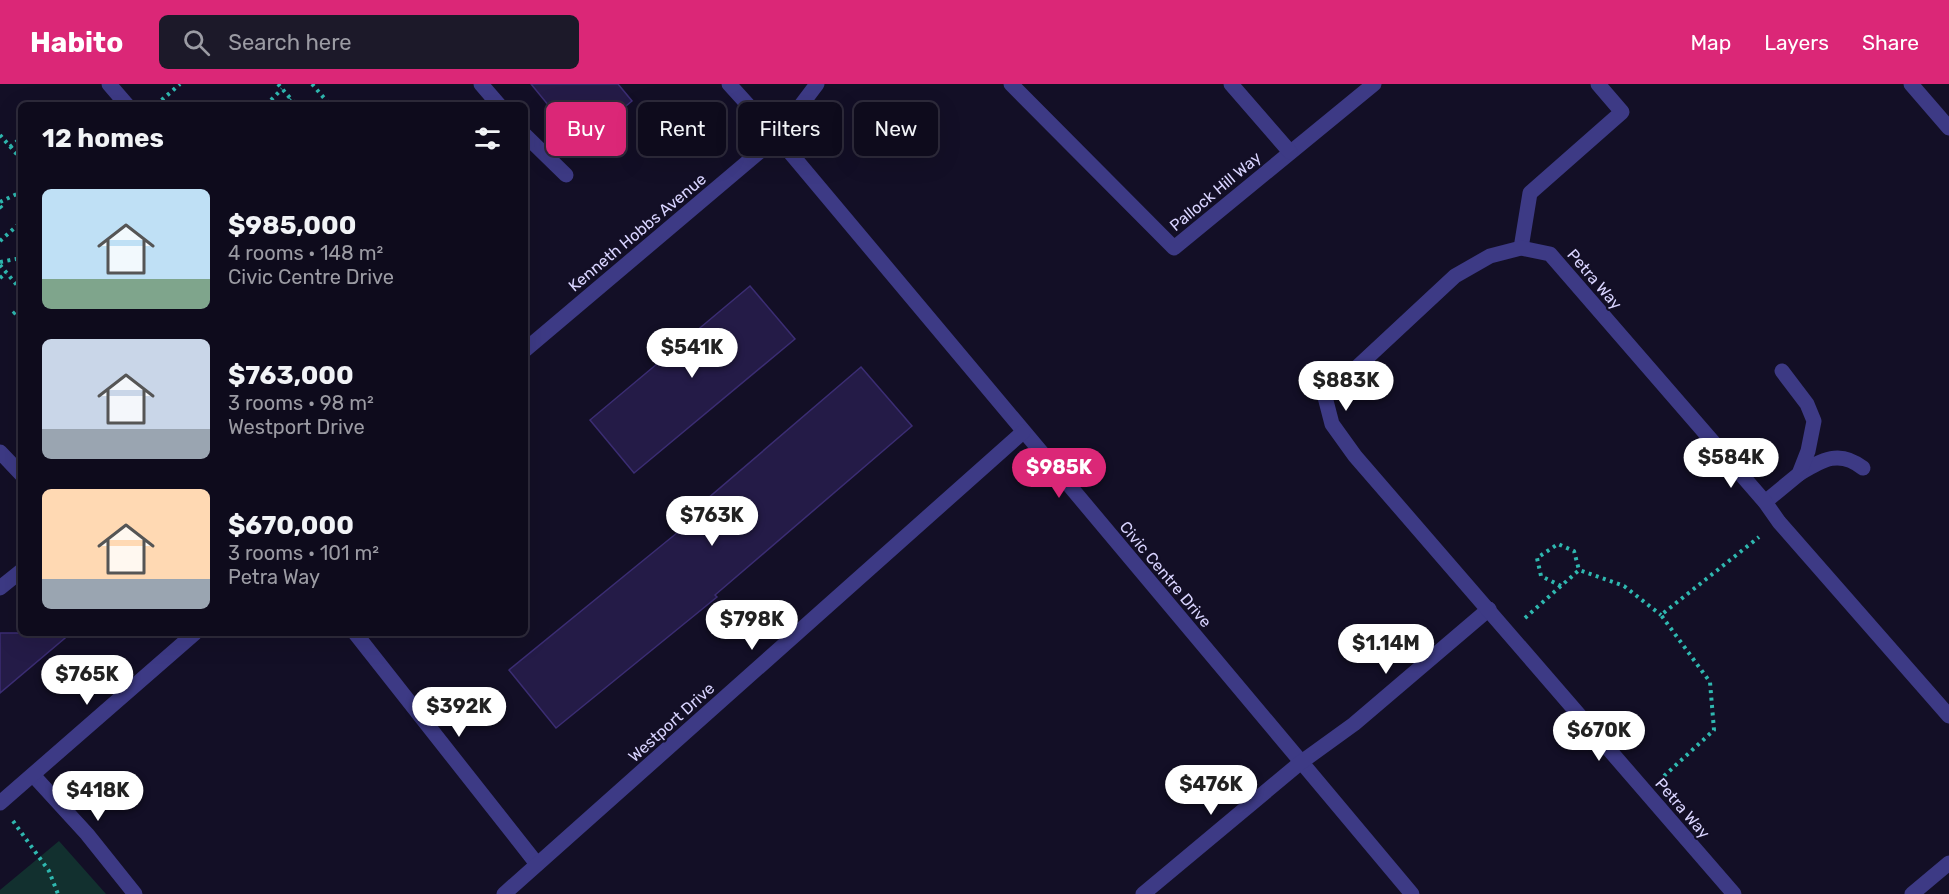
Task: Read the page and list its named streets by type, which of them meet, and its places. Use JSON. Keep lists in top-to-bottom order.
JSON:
{
  "streets": {
    "street": [
      "Pallock Hill Way",
      "Kenneth Hobbs Avenue",
      "Petra Way",
      "Civic Centre Drive",
      "Westport Drive"
    ]
  },
  "crossings": [
    ["Civic Centre Drive", "Westport Drive"]
  ],
  "page": {
    "header": "Habito",
    "search": "Search here",
    "nav": ["Map", "Layers", "Share"],
    "chip": [
      "Buy",
      "Rent",
      "Filters",
      "New"
    ],
    "heading": "12 homes",
    "list": [
      {
        "name": "$985,000",
        "note": "4 rooms · 148 m² · Civic Centre Drive"
      },
      {
        "name": "$763,000",
        "note": "3 rooms · 98 m² · Westport Drive"
      },
      {
        "name": "$670,000",
        "note": "3 rooms · 101 m² · Petra Way"
      }
    ],
    "price": [
      "$541K",
      "$883K",
      "$584K",
      "$985K",
      "$763K",
      "$798K",
      "$1.14M",
      "$765K",
      "$392K",
      "$670K",
      "$476K",
      "$418K"
    ]
  }
}
